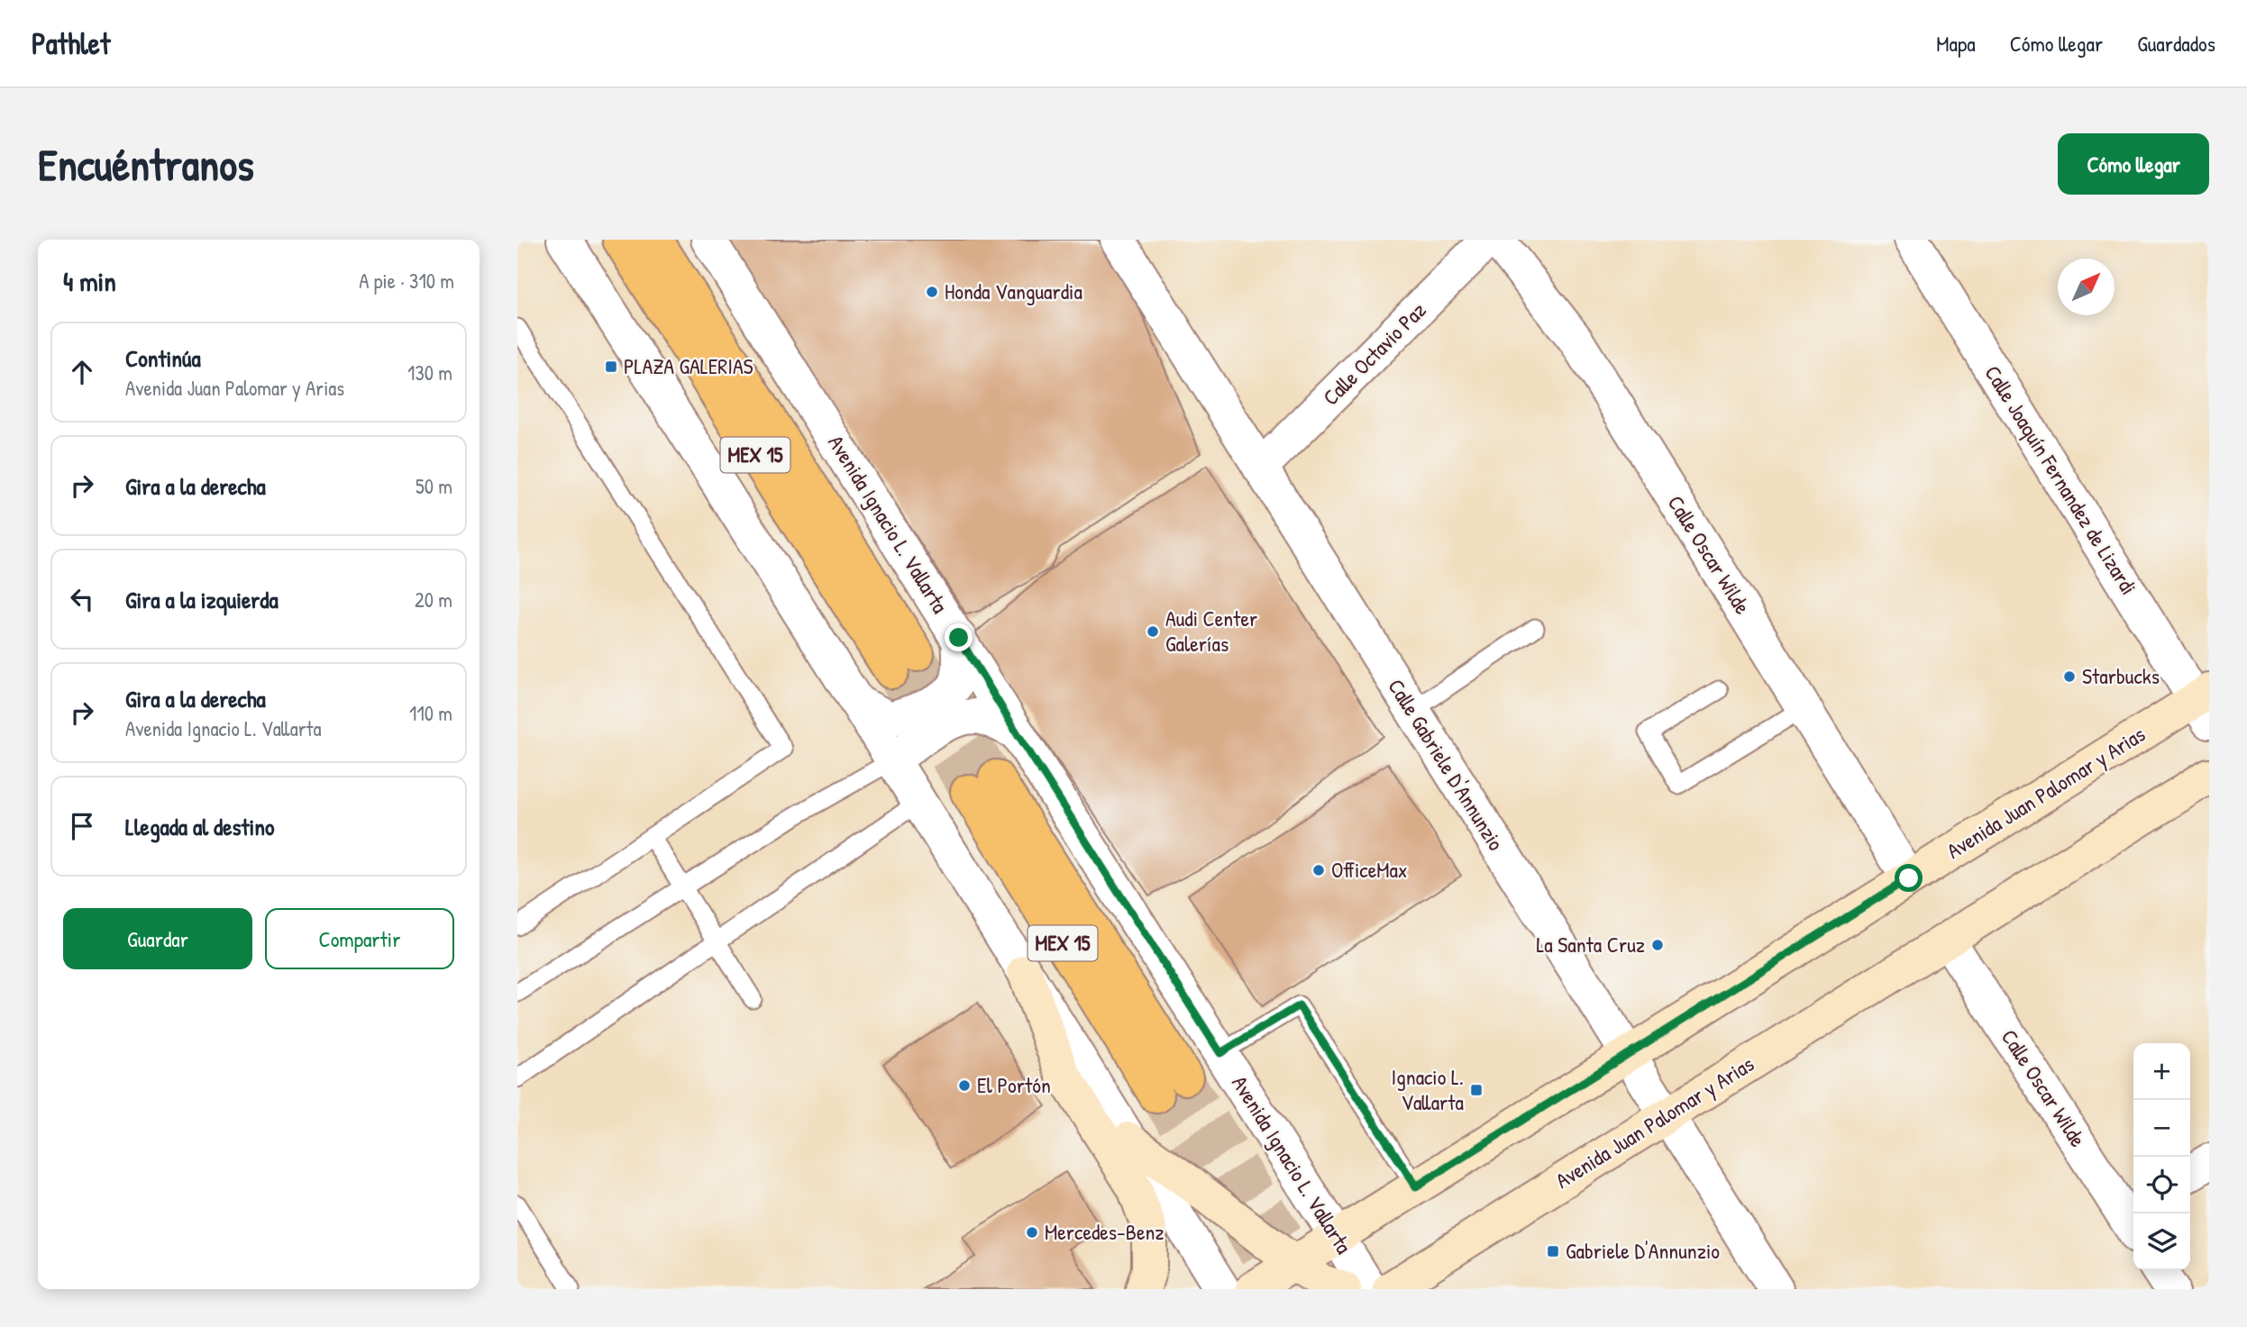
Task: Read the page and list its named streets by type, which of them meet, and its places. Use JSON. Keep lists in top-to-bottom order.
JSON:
{
  "streets": {
    "highway": ["MEX 15", "Avenida Ignacio L. Vallarta"],
    "main road": ["Avenida Juan Palomar y Arias"],
    "street": [
      "Calle Octavio Paz",
      "Calle Joaquín Fernandez de Lizardi",
      "Calle Oscar Wilde",
      "Calle Gabriele D'Annunzio"
    ]
  },
  "crossings": [
    ["Calle Octavio Paz", "Calle Gabriele D'Annunzio"],
    ["Calle Joaquín Fernandez de Lizardi", "Avenida Juan Palomar y Arias"],
    ["Avenida Ignacio L. Vallarta", "Avenida Juan Palomar y Arias"],
    ["Calle Oscar Wilde", "Avenida Juan Palomar y Arias"],
    ["Calle Gabriele D'Annunzio", "Avenida Juan Palomar y Arias"]
  ],
  "places": {
    "other": [
      "Honda Vanguardia",
      "Audi Center Galerías",
      "Starbucks",
      "OfficeMax",
      "La Santa Cruz",
      "El Portón",
      "Mercedes-Benz"
    ],
    "transit": ["PLAZA GALERIAS", "Ignacio L. Vallarta", "Gabriele D'Annunzio"]
  },
  "north": "top right",
  "page": {
    "header": "Pathlet",
    "nav": ["Mapa", "Cómo llegar", "Guardados"],
    "buttons": [
      "Cómo llegar",
      ["Guardar", "Compartir"]
    ],
    "title": "Encuéntranos",
    "heading": ["4 min", "A pie · 310 m"],
    "list": [
      ["Continúa", "Avenida Juan Palomar y Arias", "130 m"],
      ["Gira a la derecha", "50 m"],
      ["Gira a la izquierda", "20 m"],
      ["Gira a la derecha", "Avenida Ignacio L. Vallarta", "110 m"],
      "Llegada al destino"
    ],
    "map_buttons": ["+", "−"]
  }
}
